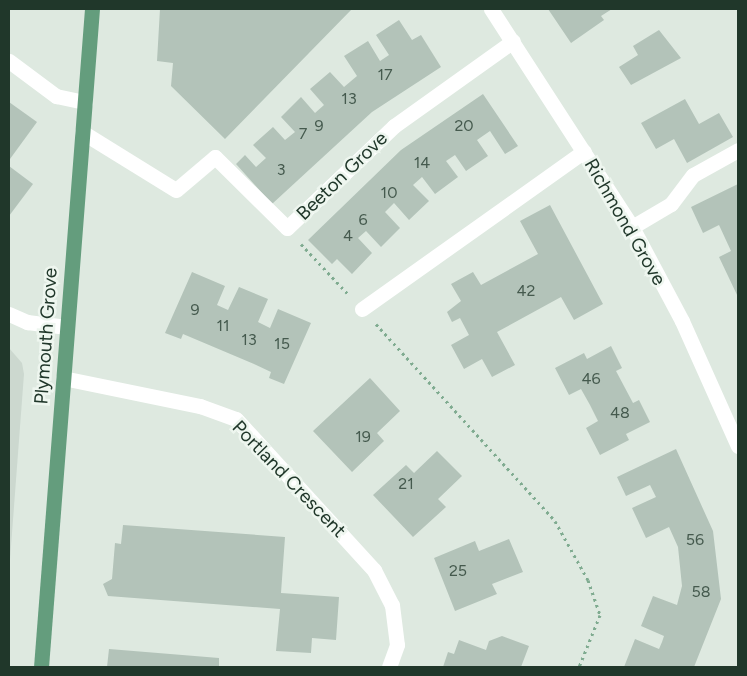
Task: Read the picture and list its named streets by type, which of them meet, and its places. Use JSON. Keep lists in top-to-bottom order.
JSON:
{
  "streets": {
    "main road": ["Plymouth Grove"],
    "street": ["Beeton Grove", "Richmond Grove", "Portland Crescent"]
  },
  "crossings": [
    ["Beeton Grove", "Richmond Grove"],
    ["Beeton Grove", "Plymouth Grove"],
    ["Plymouth Grove", "Portland Crescent"]
  ],
  "house_numbers": [
    "17",
    "13",
    "9",
    "20",
    "7",
    "14",
    "3",
    "10",
    "6",
    "4",
    "42",
    "9",
    "11",
    "13",
    "15",
    "46",
    "48",
    "19",
    "21",
    "56",
    "25",
    "58"
  ]
}
